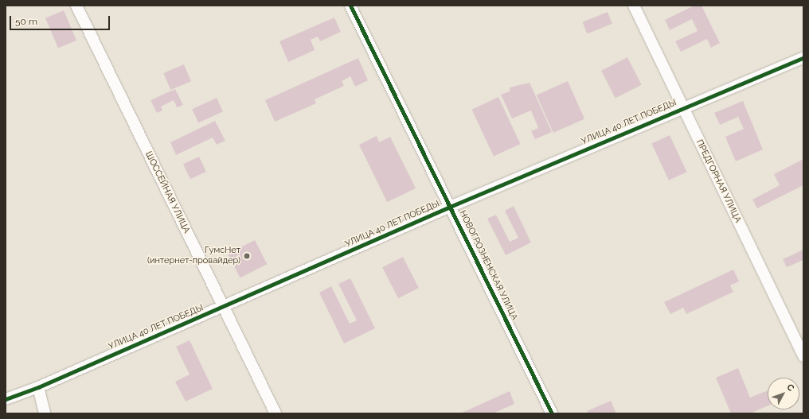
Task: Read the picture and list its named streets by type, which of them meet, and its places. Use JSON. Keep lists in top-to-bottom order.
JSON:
{
  "streets": {
    "street": [
      "УЛИЦА 40 ЛЕТ ПОБЕДЫ",
      "ПРЕДГОРНАЯ УЛИЦА",
      "ШОССЕЙНАЯ УЛИЦА",
      "НОВОГРОЗНЕНСКАЯ УЛИЦА"
    ]
  },
  "crossings": [
    ["УЛИЦА 40 ЛЕТ ПОБЕДЫ", "ПРЕДГОРНАЯ УЛИЦА"],
    ["УЛИЦА 40 ЛЕТ ПОБЕДЫ", "ШОССЕЙНАЯ УЛИЦА"],
    ["УЛИЦА 40 ЛЕТ ПОБЕДЫ", "НОВОГРОЗНЕНСКАЯ УЛИЦА"]
  ],
  "places": ["ГумсНет (интернет-провайдер)"],
  "scale_bar": "50 m",
  "north": "top right"
}
